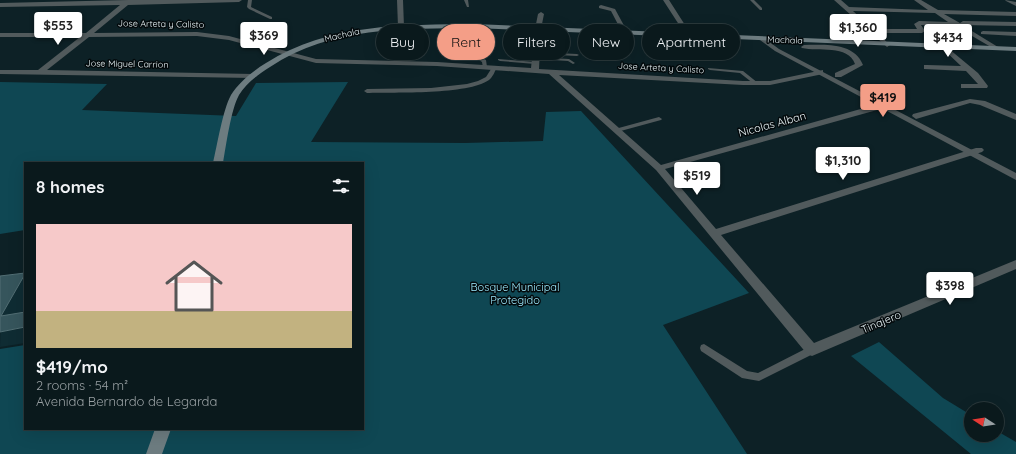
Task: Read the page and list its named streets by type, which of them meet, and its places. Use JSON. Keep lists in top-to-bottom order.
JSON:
{
  "streets": {
    "main road": ["Machala"],
    "street": [
      "Jose Arteta y Calisto",
      "Jose Miguel Carrion",
      "Nicolas Alban",
      "Tinajero"
    ]
  },
  "crossings": [
    ["Jose Arteta y Calisto", "Machala"],
    ["Machala", "Jose Miguel Carrion"]
  ],
  "parks": ["Bosque Municipal Protegido"],
  "north": "left",
  "page": {
    "price": [
      "$553",
      "$1,360",
      "$369",
      "$434",
      "$419",
      "$1,310",
      "$519",
      "$398"
    ],
    "chip": [
      "Buy",
      "Rent",
      "Filters",
      "New",
      "Apartment"
    ],
    "heading": "8 homes",
    "list": [
      {
        "name": "$419/mo",
        "note": "2 rooms · 54 m² · Avenida Bernardo de Legarda"
      }
    ]
  }
}
